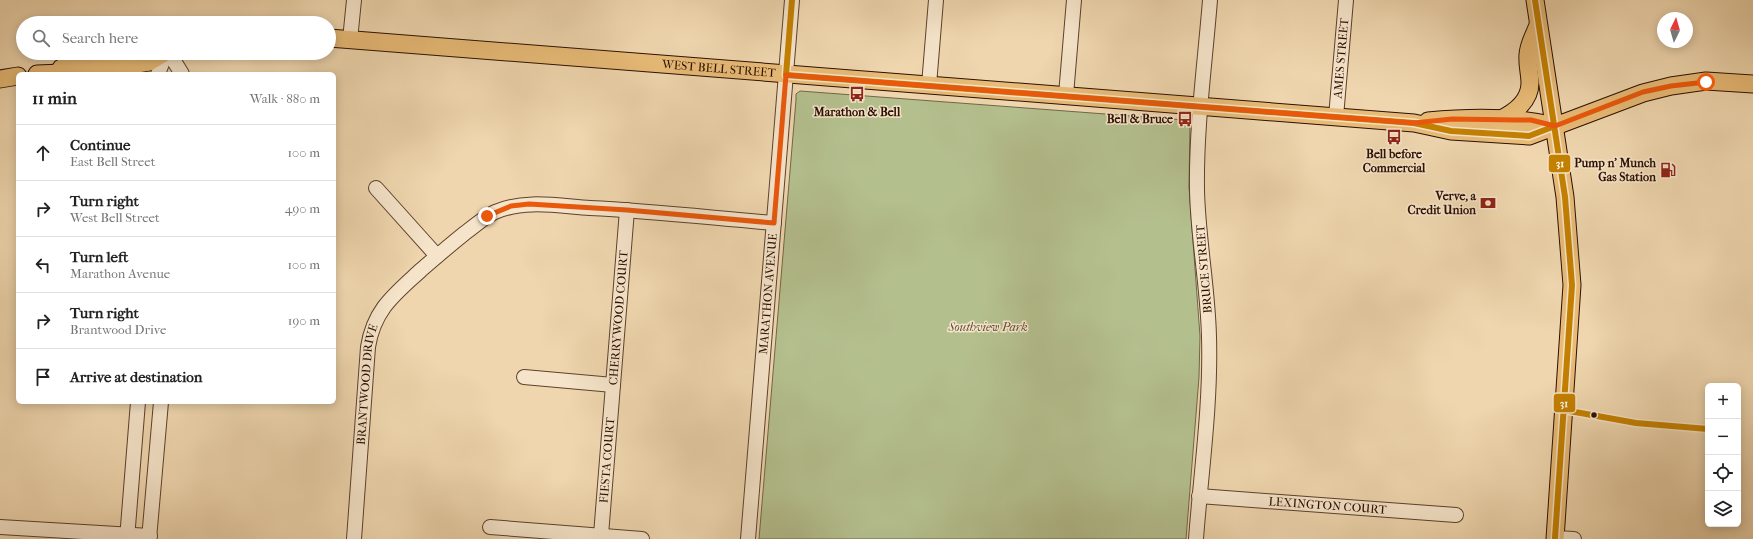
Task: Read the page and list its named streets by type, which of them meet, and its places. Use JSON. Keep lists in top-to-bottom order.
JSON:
{
  "streets": {
    "main road": ["WEST BELL STREET"],
    "street": [
      "AMES STREET",
      "BRUCE STREET",
      "MARATHON AVENUE",
      "CHERRYWOOD COURT",
      "BRANTWOOD DRIVE",
      "FIESTA COURT",
      "LEXINGTON COURT"
    ]
  },
  "crossings": [
    ["AMES STREET", "WEST BELL STREET"],
    ["WEST BELL STREET", "BRUCE STREET"],
    ["WEST BELL STREET", "MARATHON AVENUE"],
    ["BRUCE STREET", "LEXINGTON COURT"],
    ["MARATHON AVENUE", "BRANTWOOD DRIVE"],
    ["CHERRYWOOD COURT", "BRANTWOOD DRIVE"],
    ["CHERRYWOOD COURT", "FIESTA COURT"]
  ],
  "parks": ["Southview Park"],
  "places": {
    "bus stop": ["Marathon & Bell", "Bell & Bruce", "Bell before Commercial"],
    "fuel station": ["Pump n' Munch Gas Station"],
    "bank": ["Verve, a Credit Union"]
  },
  "lines": ["transit line 31"],
  "north": "top",
  "page": {
    "search": "Search here",
    "heading": ["11 min", "Walk · 880 m"],
    "list": [
      ["Continue", "East Bell Street", "100 m"],
      ["Turn right", "West Bell Street", "490 m"],
      ["Turn left", "Marathon Avenue", "100 m"],
      ["Turn right", "Brantwood Drive", "190 m"],
      "Arrive at destination"
    ],
    "map_buttons": ["+", "−"]
  }
}
